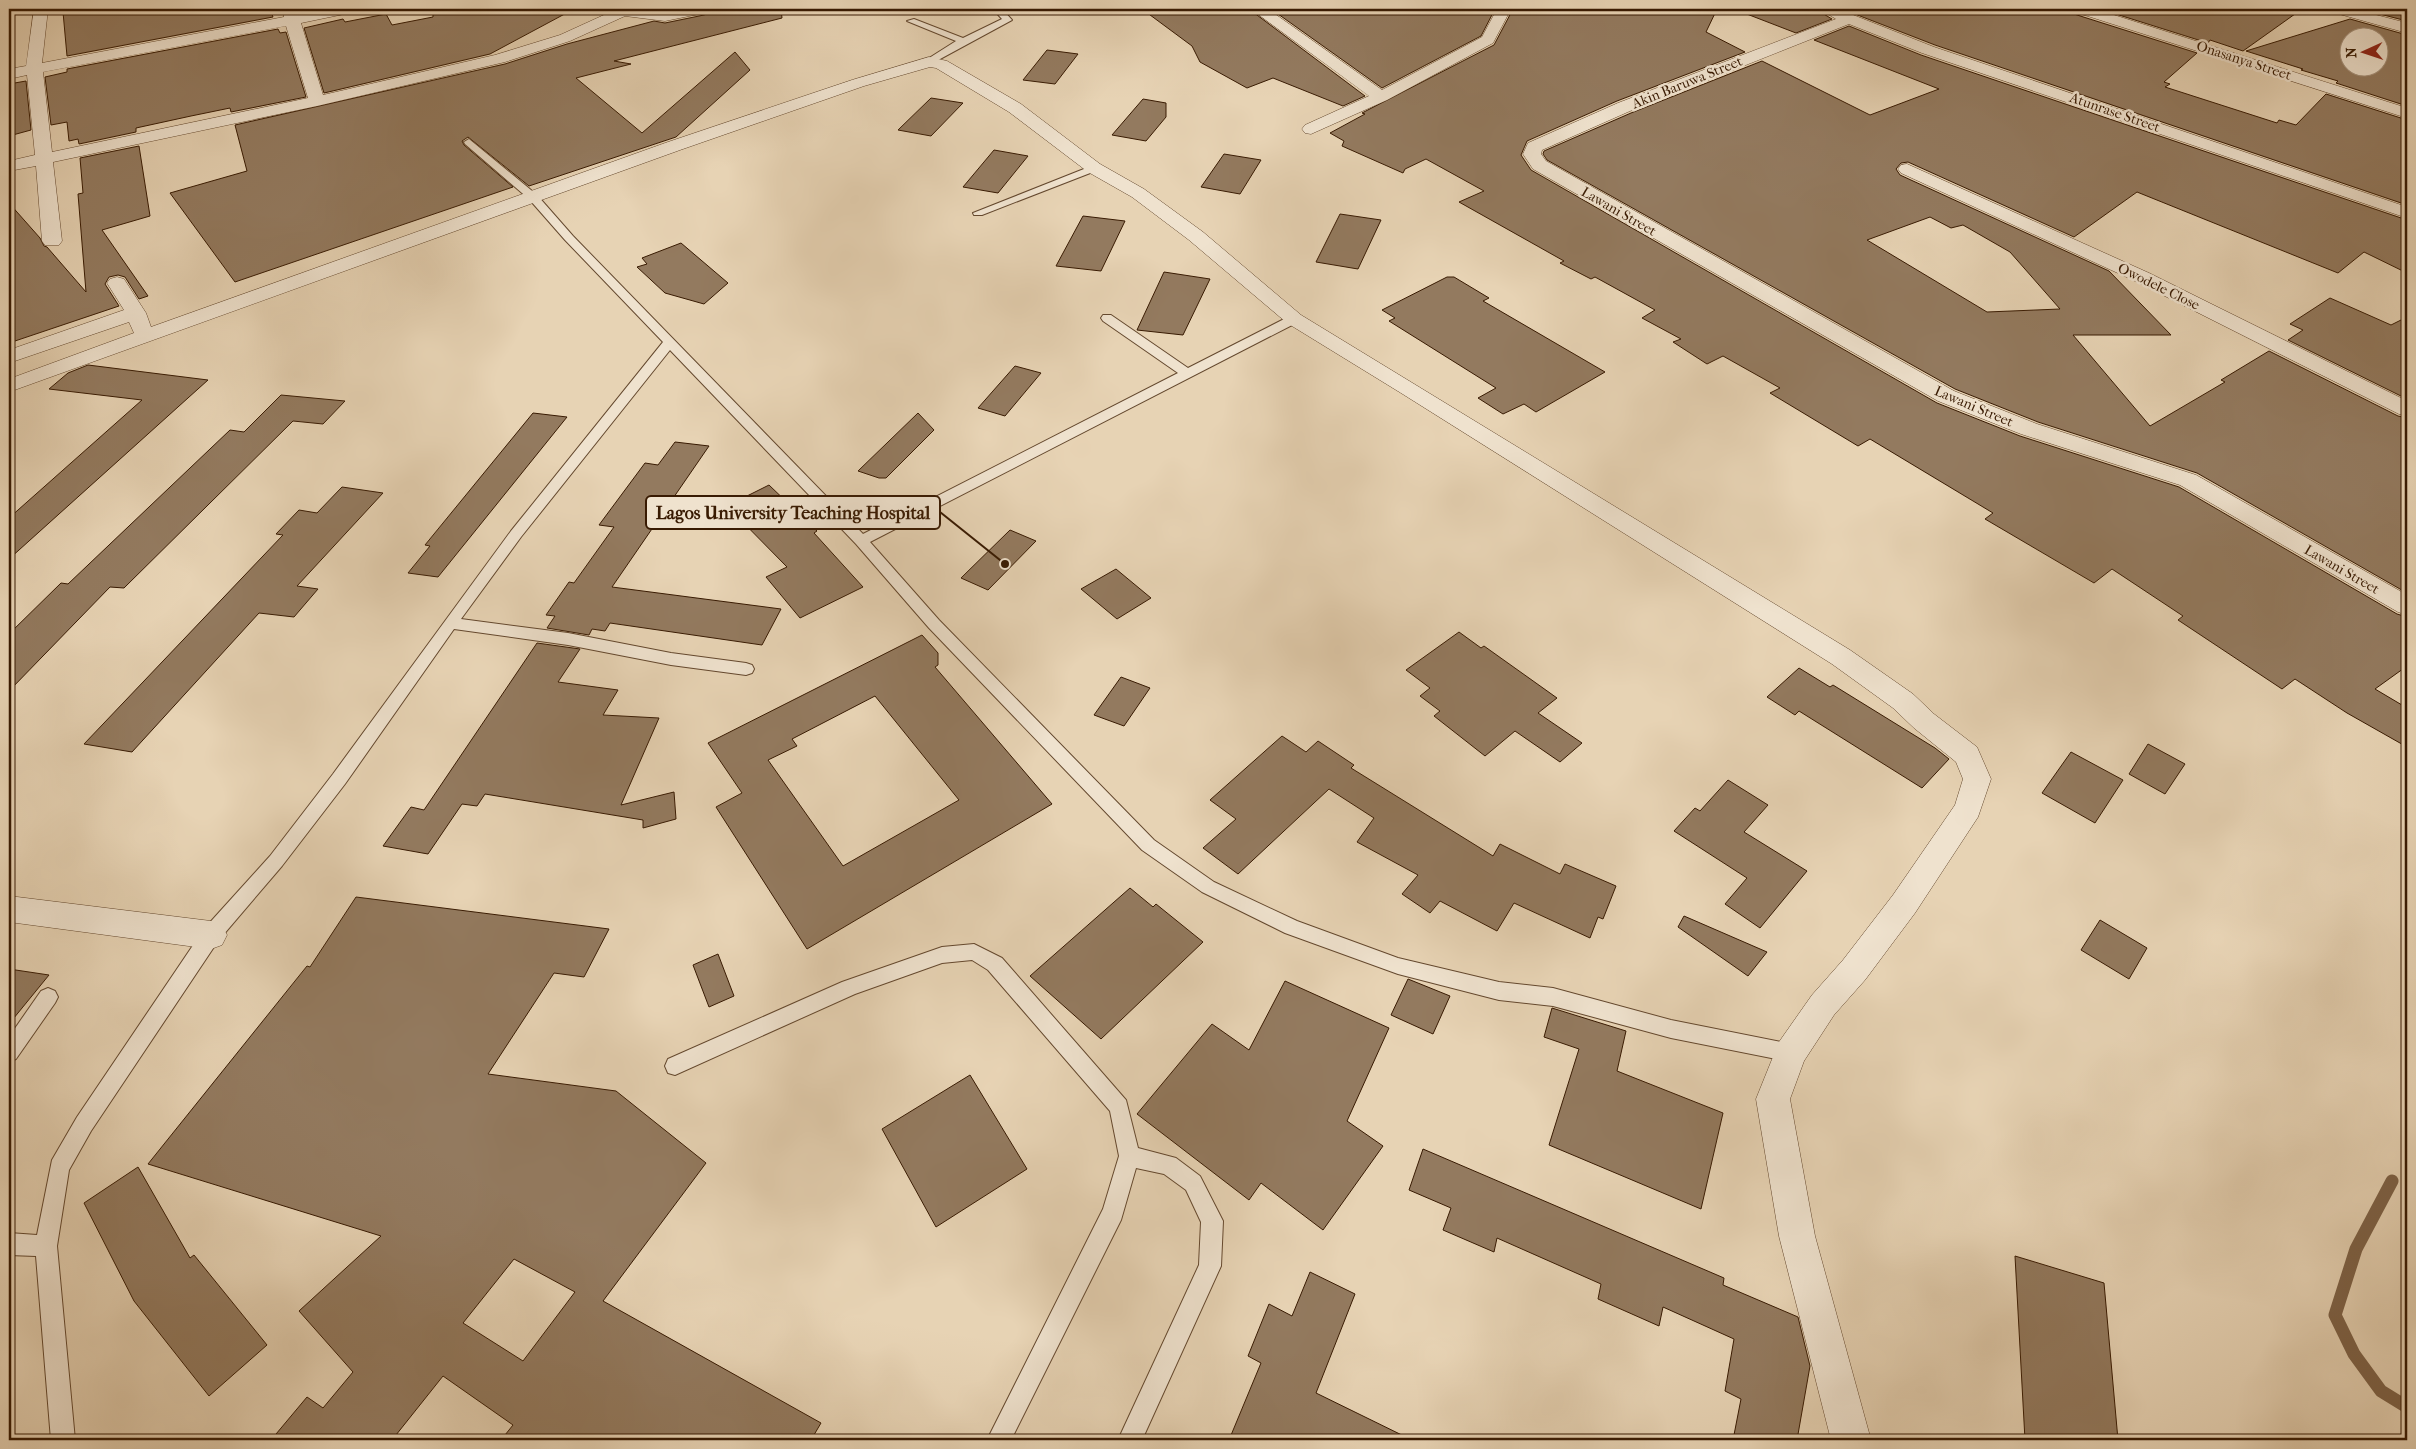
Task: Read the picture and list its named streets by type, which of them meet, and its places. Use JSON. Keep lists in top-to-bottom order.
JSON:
{
  "streets": {
    "street": [
      "Onasanya Street",
      "Akin Baruwa Street",
      "Atunrase Street",
      "Lawani Street",
      "Owodele Close"
    ]
  },
  "crossings": [
    ["Akin Baruwa Street", "Atunrase Street"],
    ["Akin Baruwa Street", "Lawani Street"]
  ],
  "places": ["Lagos University Teaching Hospital"],
  "north": "left"
}
